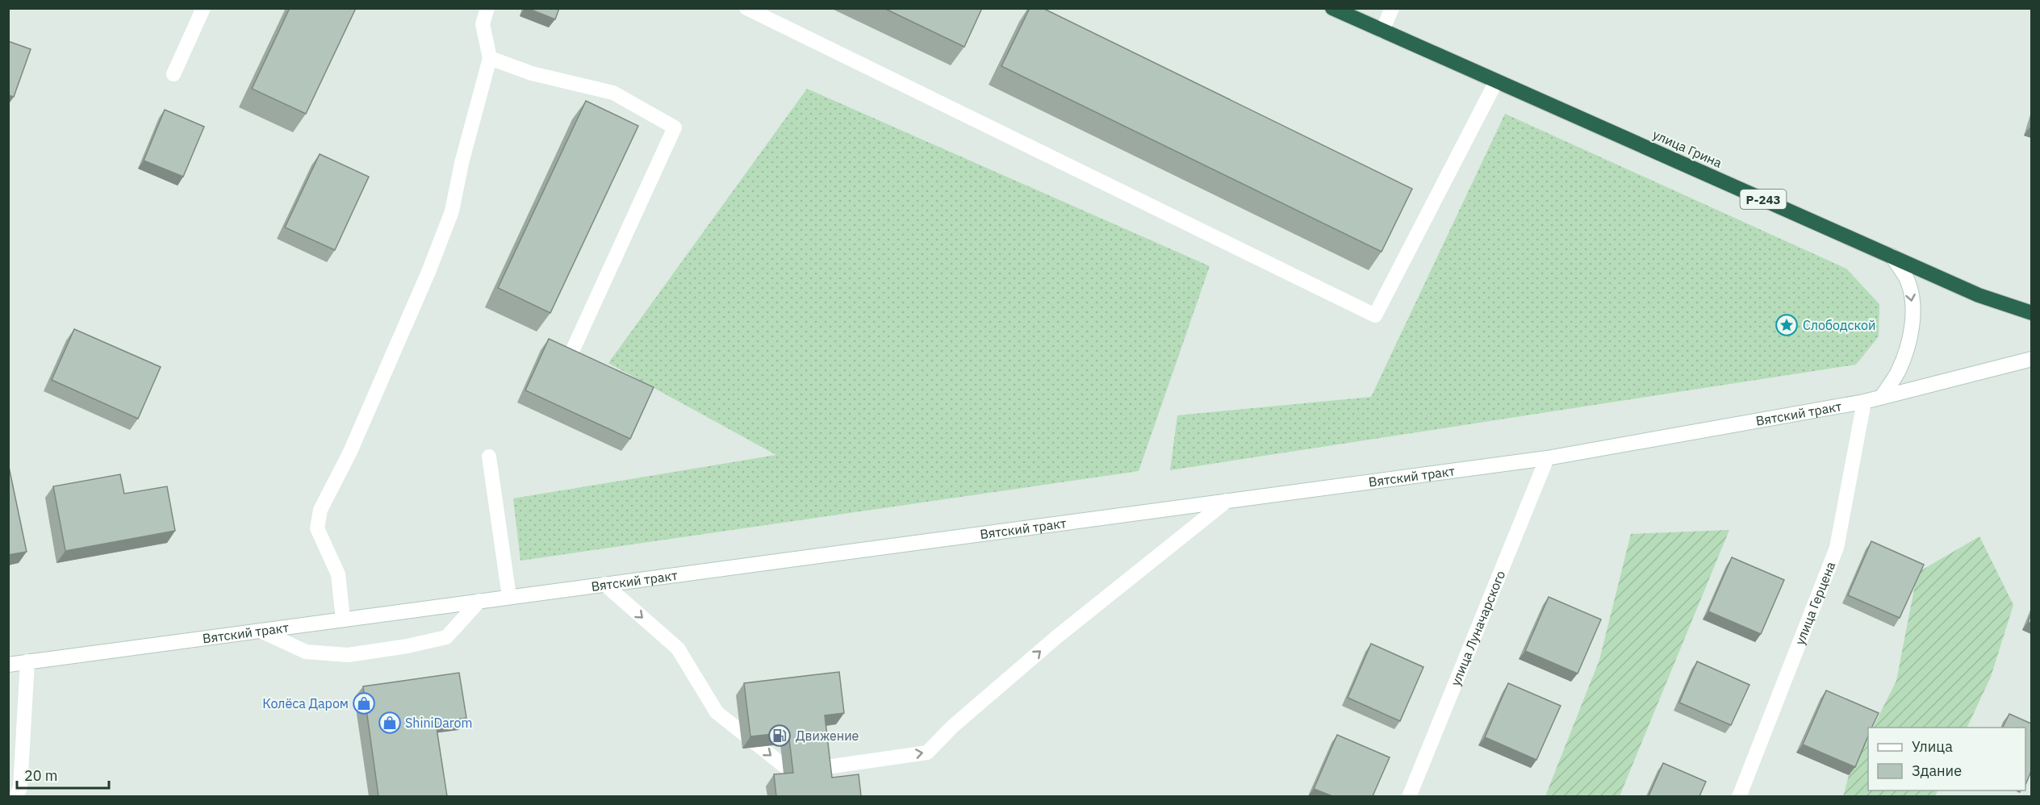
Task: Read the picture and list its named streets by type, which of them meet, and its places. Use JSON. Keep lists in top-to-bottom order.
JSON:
{
  "streets": {
    "highway": ["улица Грина", "Р-243"],
    "main road": ["Вятский тракт", "улица Герцена", "улица Луначарского"]
  },
  "crossings": [
    ["Вятский тракт", "улица Герцена"],
    ["Вятский тракт", "улица Луначарского"]
  ],
  "places": {
    "place": ["Слободской"],
    "shop": ["Колёса Даром", "ShiniDarom"],
    "fuel station": ["Движение"]
  },
  "legend": ["Улица", "Здание"],
  "scale_bar": "20 m"
}
